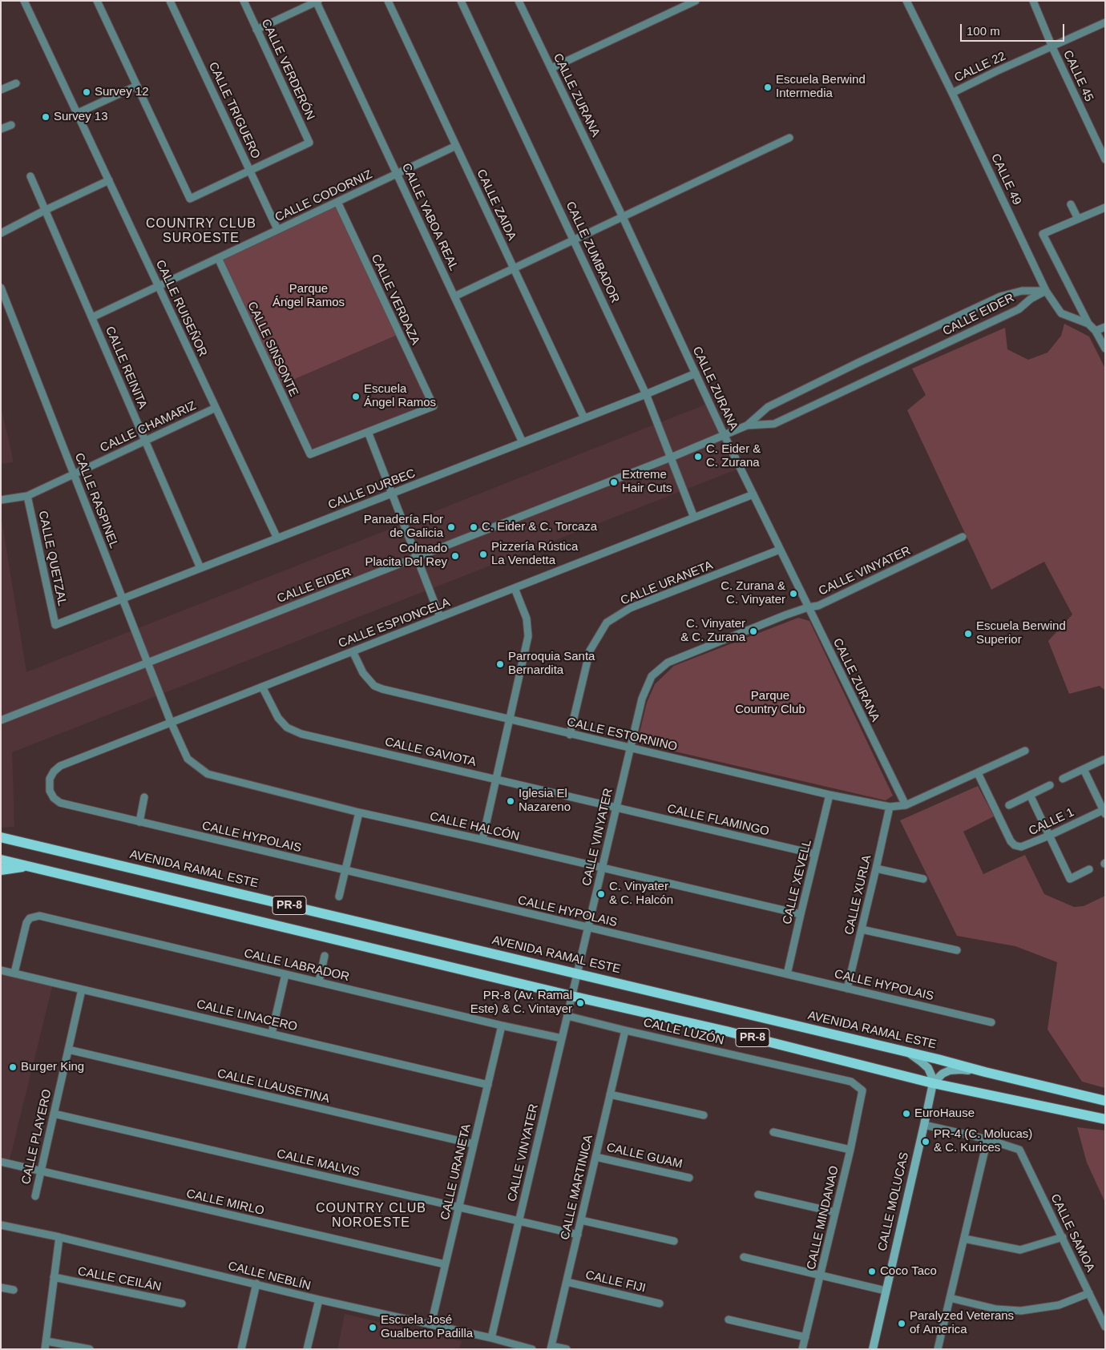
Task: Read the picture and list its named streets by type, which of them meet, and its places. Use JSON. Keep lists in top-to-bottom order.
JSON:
{
  "streets": {
    "main road": ["AVENIDA RAMAL ESTE", "PR-8"],
    "street": [
      "CALLE 22",
      "CALLE VERDERÓN",
      "CALLE 45",
      "CALLE ZURANA",
      "CALLE TRIGUERO",
      "CALLE 49",
      "CALLE CODORNIZ",
      "CALLE ZAIDA",
      "CALLE YABOA REAL",
      "CALLE ZUMBADOR",
      "CALLE VERDAZA",
      "CALLE RUISEÑOR",
      "CALLE EIDER",
      "CALLE SINSONTE",
      "CALLE REINITA",
      "CALLE CHAMARIZ",
      "CALLE DURBEC",
      "CALLE RASPINEL",
      "CALLE QUETZAL",
      "CALLE VINYATER",
      "CALLE URANETA",
      "CALLE ESPIONCELA",
      "CALLE ESTORNINO",
      "CALLE GAVIOTA",
      "CALLE FLAMINGO",
      "CALLE 1",
      "CALLE HALCÓN",
      "CALLE HYPOLAIS",
      "CALLE XEVELL",
      "CALLE XURLA",
      "CALLE LABRADOR",
      "CALLE LINACERO",
      "CALLE LUZÓN",
      "CALLE LLAUSETINA",
      "CALLE PLAYERO",
      "CALLE GUAM",
      "CALLE MALVIS",
      "CALLE MARTINICA",
      "CALLE MOLUCAS",
      "CALLE MIRLO",
      "CALLE MINDANAO",
      "CALLE SAMOA",
      "CALLE NEBLÍN",
      "CALLE CEILÁN",
      "CALLE FIJI"
    ]
  },
  "crossings": [
    ["CALLE 22", "CALLE 45"],
    ["CALLE 22", "CALLE 49"],
    ["CALLE VERDERÓN", "CALLE TRIGUERO"],
    ["CALLE ZURANA", "CALLE EIDER"],
    ["CALLE ZURANA", "CALLE DURBEC"],
    ["CALLE ZURANA", "CALLE VINYATER"],
    ["CALLE ZURANA", "CALLE URANETA"],
    ["CALLE ZURANA", "CALLE ESPIONCELA"],
    ["CALLE ZURANA", "CALLE ESTORNINO"],
    ["CALLE TRIGUERO", "CALLE CODORNIZ"],
    ["CALLE 49", "CALLE EIDER"],
    ["CALLE CODORNIZ", "CALLE ZAIDA"],
    ["CALLE CODORNIZ", "CALLE YABOA REAL"],
    ["CALLE CODORNIZ", "CALLE VERDAZA"],
    ["CALLE CODORNIZ", "CALLE RUISEÑOR"],
    ["CALLE CODORNIZ", "CALLE SINSONTE"],
    ["CALLE CODORNIZ", "CALLE REINITA"],
    ["CALLE ZAIDA", "CALLE DURBEC"],
    ["CALLE YABOA REAL", "CALLE DURBEC"],
    ["CALLE ZUMBADOR", "CALLE EIDER"],
    ["CALLE ZUMBADOR", "CALLE DURBEC"],
    ["CALLE ZUMBADOR", "CALLE ESPIONCELA"],
    ["CALLE VERDAZA", "CALLE SINSONTE"],
    ["CALLE RUISEÑOR", "CALLE CHAMARIZ"],
    ["CALLE RUISEÑOR", "CALLE DURBEC"],
    ["CALLE EIDER", "CALLE RASPINEL"],
    ["CALLE REINITA", "CALLE CHAMARIZ"],
    ["CALLE REINITA", "CALLE DURBEC"],
    ["CALLE CHAMARIZ", "CALLE RASPINEL"],
    ["CALLE CHAMARIZ", "CALLE QUETZAL"],
    ["CALLE DURBEC", "CALLE RASPINEL"],
    ["CALLE DURBEC", "CALLE QUETZAL"],
    ["CALLE RASPINEL", "CALLE ESPIONCELA"],
    ["CALLE RASPINEL", "CALLE HALCÓN"],
    ["CALLE VINYATER", "CALLE ESTORNINO"],
    ["CALLE VINYATER", "CALLE GAVIOTA"],
    ["CALLE VINYATER", "CALLE FLAMINGO"],
    ["CALLE VINYATER", "CALLE HALCÓN"],
    ["CALLE VINYATER", "CALLE HYPOLAIS"],
    ["CALLE VINYATER", "AVENIDA RAMAL ESTE"],
    ["CALLE VINYATER", "PR-8"],
    ["CALLE VINYATER", "CALLE LABRADOR"],
    ["CALLE VINYATER", "CALLE LUZÓN"],
    ["CALLE VINYATER", "CALLE MALVIS"],
    ["CALLE VINYATER", "CALLE NEBLÍN"],
    ["CALLE URANETA", "CALLE ESTORNINO"],
    ["CALLE URANETA", "CALLE LABRADOR"],
    ["CALLE URANETA", "CALLE LINACERO"],
    ["CALLE URANETA", "CALLE LLAUSETINA"],
    ["CALLE URANETA", "CALLE MALVIS"],
    ["CALLE URANETA", "CALLE MIRLO"],
    ["CALLE URANETA", "CALLE NEBLÍN"],
    ["CALLE ESPIONCELA", "CALLE ESTORNINO"],
    ["CALLE ESPIONCELA", "CALLE GAVIOTA"],
    ["CALLE ESPIONCELA", "CALLE HALCÓN"],
    ["CALLE ESPIONCELA", "CALLE HYPOLAIS"],
    ["CALLE ESTORNINO", "CALLE 1"],
    ["CALLE ESTORNINO", "CALLE XEVELL"],
    ["CALLE ESTORNINO", "CALLE XURLA"],
    ["CALLE GAVIOTA", "CALLE FLAMINGO"],
    ["CALLE FLAMINGO", "CALLE XEVELL"],
    ["CALLE HALCÓN", "CALLE XEVELL"],
    ["CALLE HYPOLAIS", "CALLE XEVELL"],
    ["CALLE HYPOLAIS", "CALLE XURLA"],
    ["PR-8", "CALLE MOLUCAS"],
    ["CALLE LABRADOR", "CALLE LINACERO"],
    ["CALLE LINACERO", "CALLE PLAYERO"],
    ["CALLE LUZÓN", "CALLE MARTINICA"],
    ["CALLE LUZÓN", "CALLE MINDANAO"],
    ["CALLE LLAUSETINA", "CALLE PLAYERO"],
    ["CALLE PLAYERO", "CALLE MALVIS"],
    ["CALLE PLAYERO", "CALLE MIRLO"],
    ["CALLE GUAM", "CALLE MARTINICA"],
    ["CALLE MALVIS", "CALLE MARTINICA"],
    ["CALLE MARTINICA", "CALLE FIJI"]
  ],
  "districts": ["COUNTRY CLUB SUROESTE", "COUNTRY CLUB NOROESTE"],
  "parks": ["Parque Ángel Ramos", "Parque Country Club"],
  "places": [
    "Escuela Berwind Intermedia",
    "Survey 12",
    "Survey 13",
    "Escuela Ángel Ramos",
    "C. Eider & C. Zurana",
    "Extreme Hair Cuts",
    "Panadería Flor de Galicia",
    "C. Eider & C. Torcaza",
    "Pizzería Rústica La Vendetta",
    "Colmado Placita Del Rey",
    "C. Zurana & C. Vinyater",
    "C. Vinyater & C. Zurana",
    "Escuela Berwind Superior",
    "Parroquia Santa Bernardita",
    "Iglesia El Nazareno",
    "C. Vinyater & C. Halcón",
    "PR-8 (Av. Ramal Este) & C. Vintayer",
    "Burger King",
    "EuroHause",
    "PR-4 (C. Molucas) & C. Kurices",
    "Coco Taco",
    "Paralyzed Veterans of America",
    "Escuela José Gualberto Padilla"
  ],
  "scale_bar": "100 m"
}
